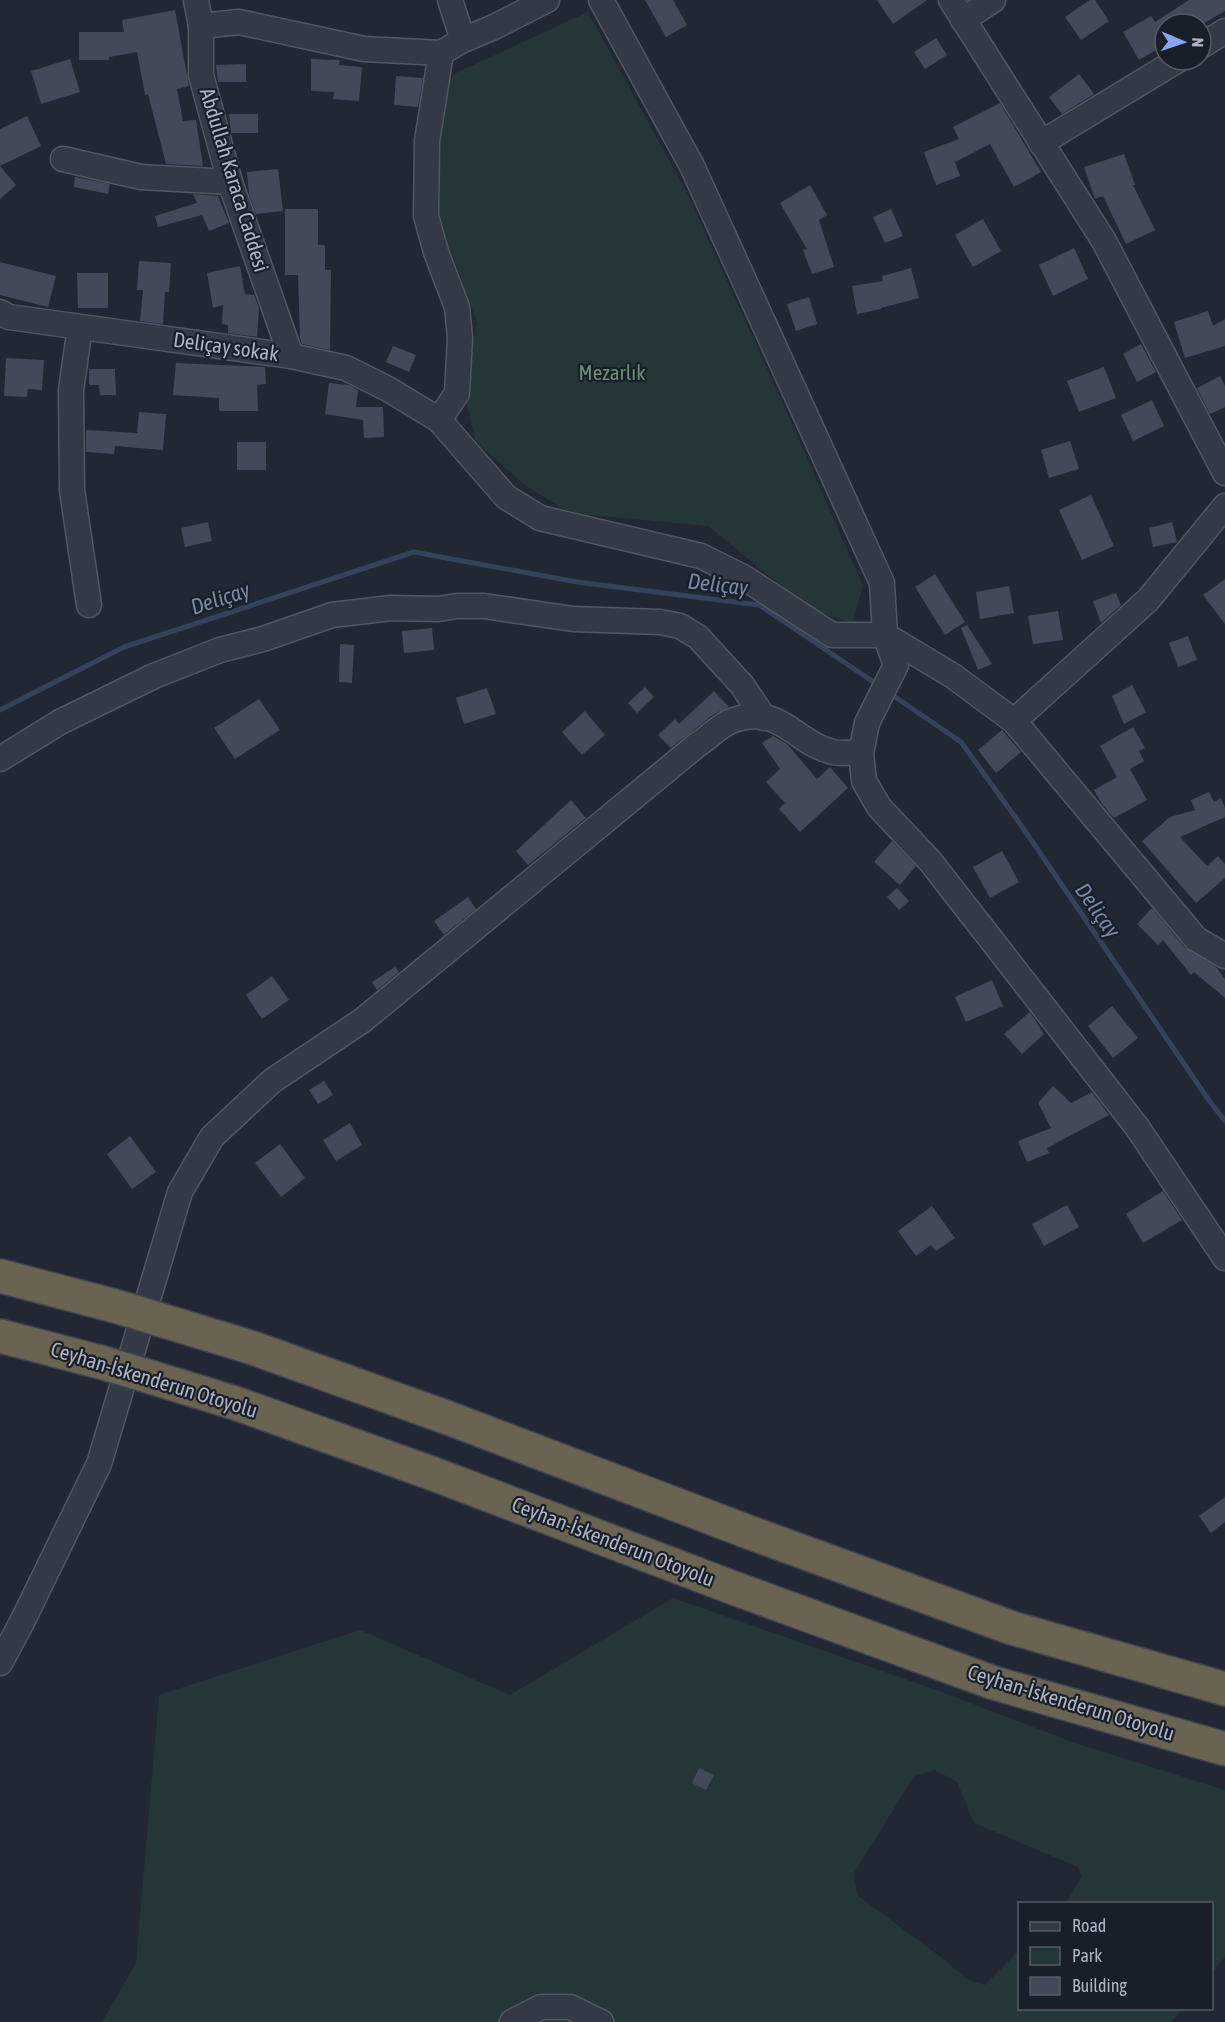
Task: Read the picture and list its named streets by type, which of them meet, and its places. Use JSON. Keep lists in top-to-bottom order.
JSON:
{
  "streets": {
    "highway": ["Ceyhan-İskenderun Otoyolu"],
    "street": ["Abdullah Karaca Caddesi", "Deliçay sokak"]
  },
  "crossings": [
    ["Abdullah Karaca Caddesi", "Deliçay sokak"]
  ],
  "water": ["Deliçay"],
  "parks": ["Mezarlık"],
  "legend": ["Road", "Park", "Building"],
  "north": "right"
}
